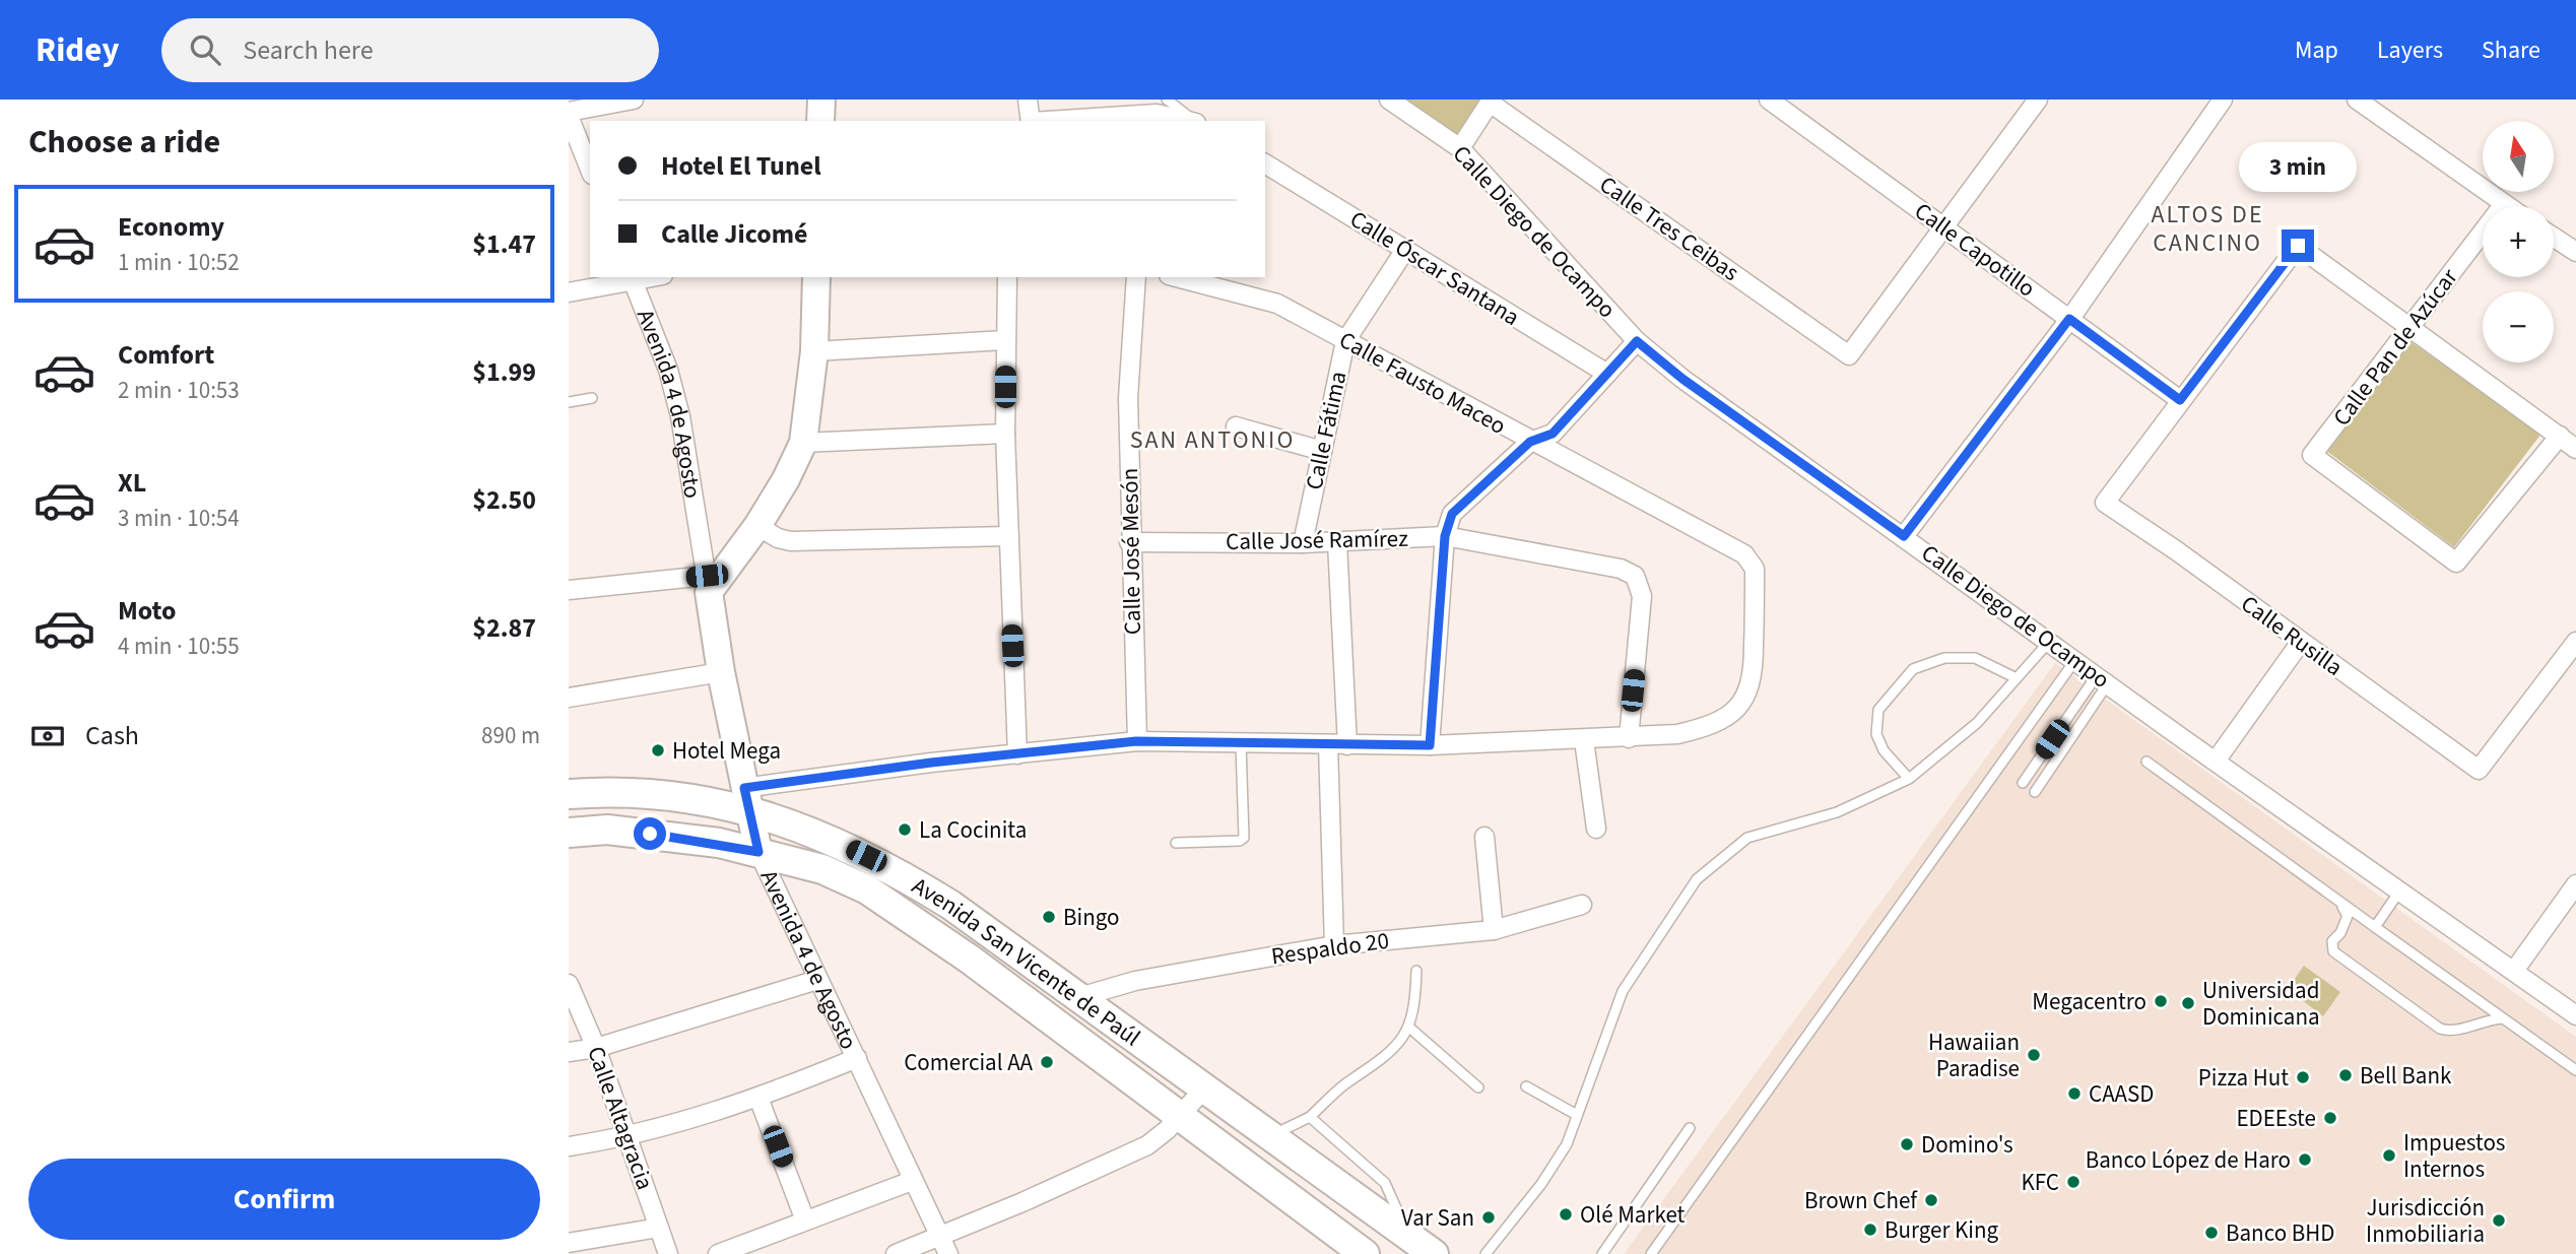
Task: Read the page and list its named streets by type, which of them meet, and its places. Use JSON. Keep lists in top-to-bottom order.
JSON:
{
  "streets": {
    "main road": ["Avenida 4 de Agosto", "Avenida San Vicente de Paúl"],
    "street": [
      "Calle Tres Ceibas",
      "Calle Diego de Ocampo",
      "Calle Capotillo",
      "Calle Óscar Santana",
      "Calle Pan de Azúcar",
      "Calle Fausto Maceo",
      "Calle Fátima",
      "Calle José Ramírez",
      "Calle José Mesón",
      "Calle Rusilla",
      "Respaldo 20",
      "Calle Altagracia"
    ]
  },
  "crossings": [
    ["Calle Tres Ceibas", "Calle Capotillo"],
    ["Calle Capotillo", "Calle Rusilla"],
    ["Calle Óscar Santana", "Calle Fátima"],
    ["Calle Fausto Maceo", "Calle Fátima"],
    ["Calle Fausto Maceo", "Calle José Ramírez"],
    ["Avenida 4 de Agosto", "Avenida San Vicente de Paúl"],
    ["Calle Fátima", "Calle José Ramírez"],
    ["Calle José Ramírez", "Calle José Mesón"],
    ["Respaldo 20", "Avenida San Vicente de Paúl"]
  ],
  "districts": ["ALTOS DE CANCINO", "SAN ANTONIO"],
  "places": [
    "Hotel Mega",
    "La Cocinita",
    "Bingo",
    "Megacentro",
    "Universidad Dominicana",
    "Hawaiian Paradise",
    "Comercial AA",
    "Bell Bank",
    "Pizza Hut",
    "CAASD",
    "EDEEste",
    "Domino's",
    "Impuestos Internos",
    "Banco López de Haro",
    "KFC",
    "Brown Chef",
    "Olé Market",
    "Var San",
    "Jurisdicción Inmobiliaria",
    "Burger King",
    "Banco BHD"
  ],
  "north": "top",
  "page": {
    "header": "Ridey",
    "search": "Search here",
    "nav": ["Map", "Layers", "Share"],
    "heading": "Choose a ride",
    "map_buttons": ["+", "−"],
    "banner": ["Hotel El Tunel", "Calle Jicomé"],
    "bubble": "3 min",
    "list": [
      {
        "name": "Economy",
        "note": "1 min · 10:52",
        "value": "$1.47"
      },
      {
        "name": "Comfort",
        "note": "2 min · 10:53",
        "value": "$1.99"
      },
      {
        "name": "XL",
        "note": "3 min · 10:54",
        "value": "$2.50"
      },
      {
        "name": "Moto",
        "note": "4 min · 10:55",
        "value": "$2.87"
      }
    ],
    "pay": ["Cash", "890 m"],
    "buttons": "Confirm"
  }
}
